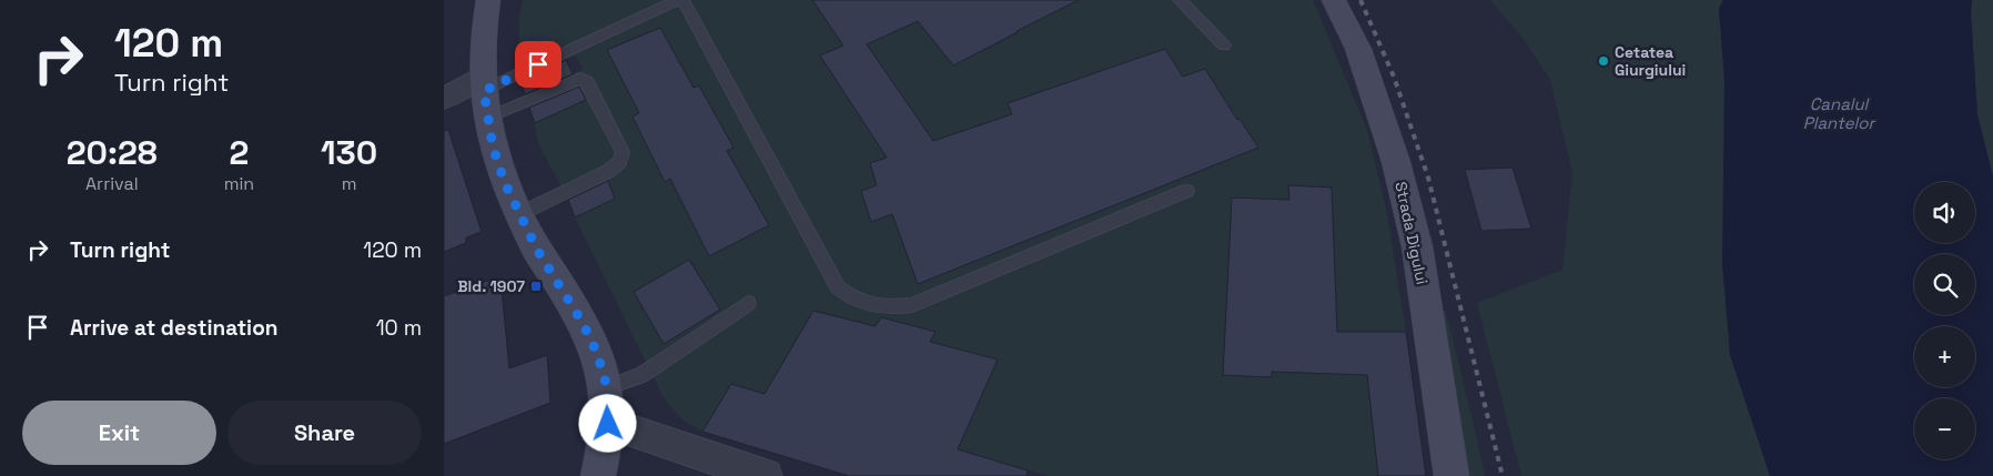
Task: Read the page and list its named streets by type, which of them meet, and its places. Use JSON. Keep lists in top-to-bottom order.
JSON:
{
  "streets": {
    "main road": ["Strada Digului"]
  },
  "water": ["Canalul Plantelor"],
  "places": {
    "other": ["Cetatea Giurgiului"],
    "transit": ["Bld. 1907"]
  },
  "page": {
    "turn": ["120 m", "Turn right"],
    "eta": [
      "20:28",
      "Arrival",
      "2",
      "min",
      "130",
      "m"
    ],
    "map_buttons": ["+", "−"],
    "list": [
      {
        "name": "Turn right",
        "value": "120 m"
      },
      {
        "name": "Arrive at destination",
        "value": "10 m"
      }
    ],
    "buttons": ["Exit", "Share"]
  }
}
